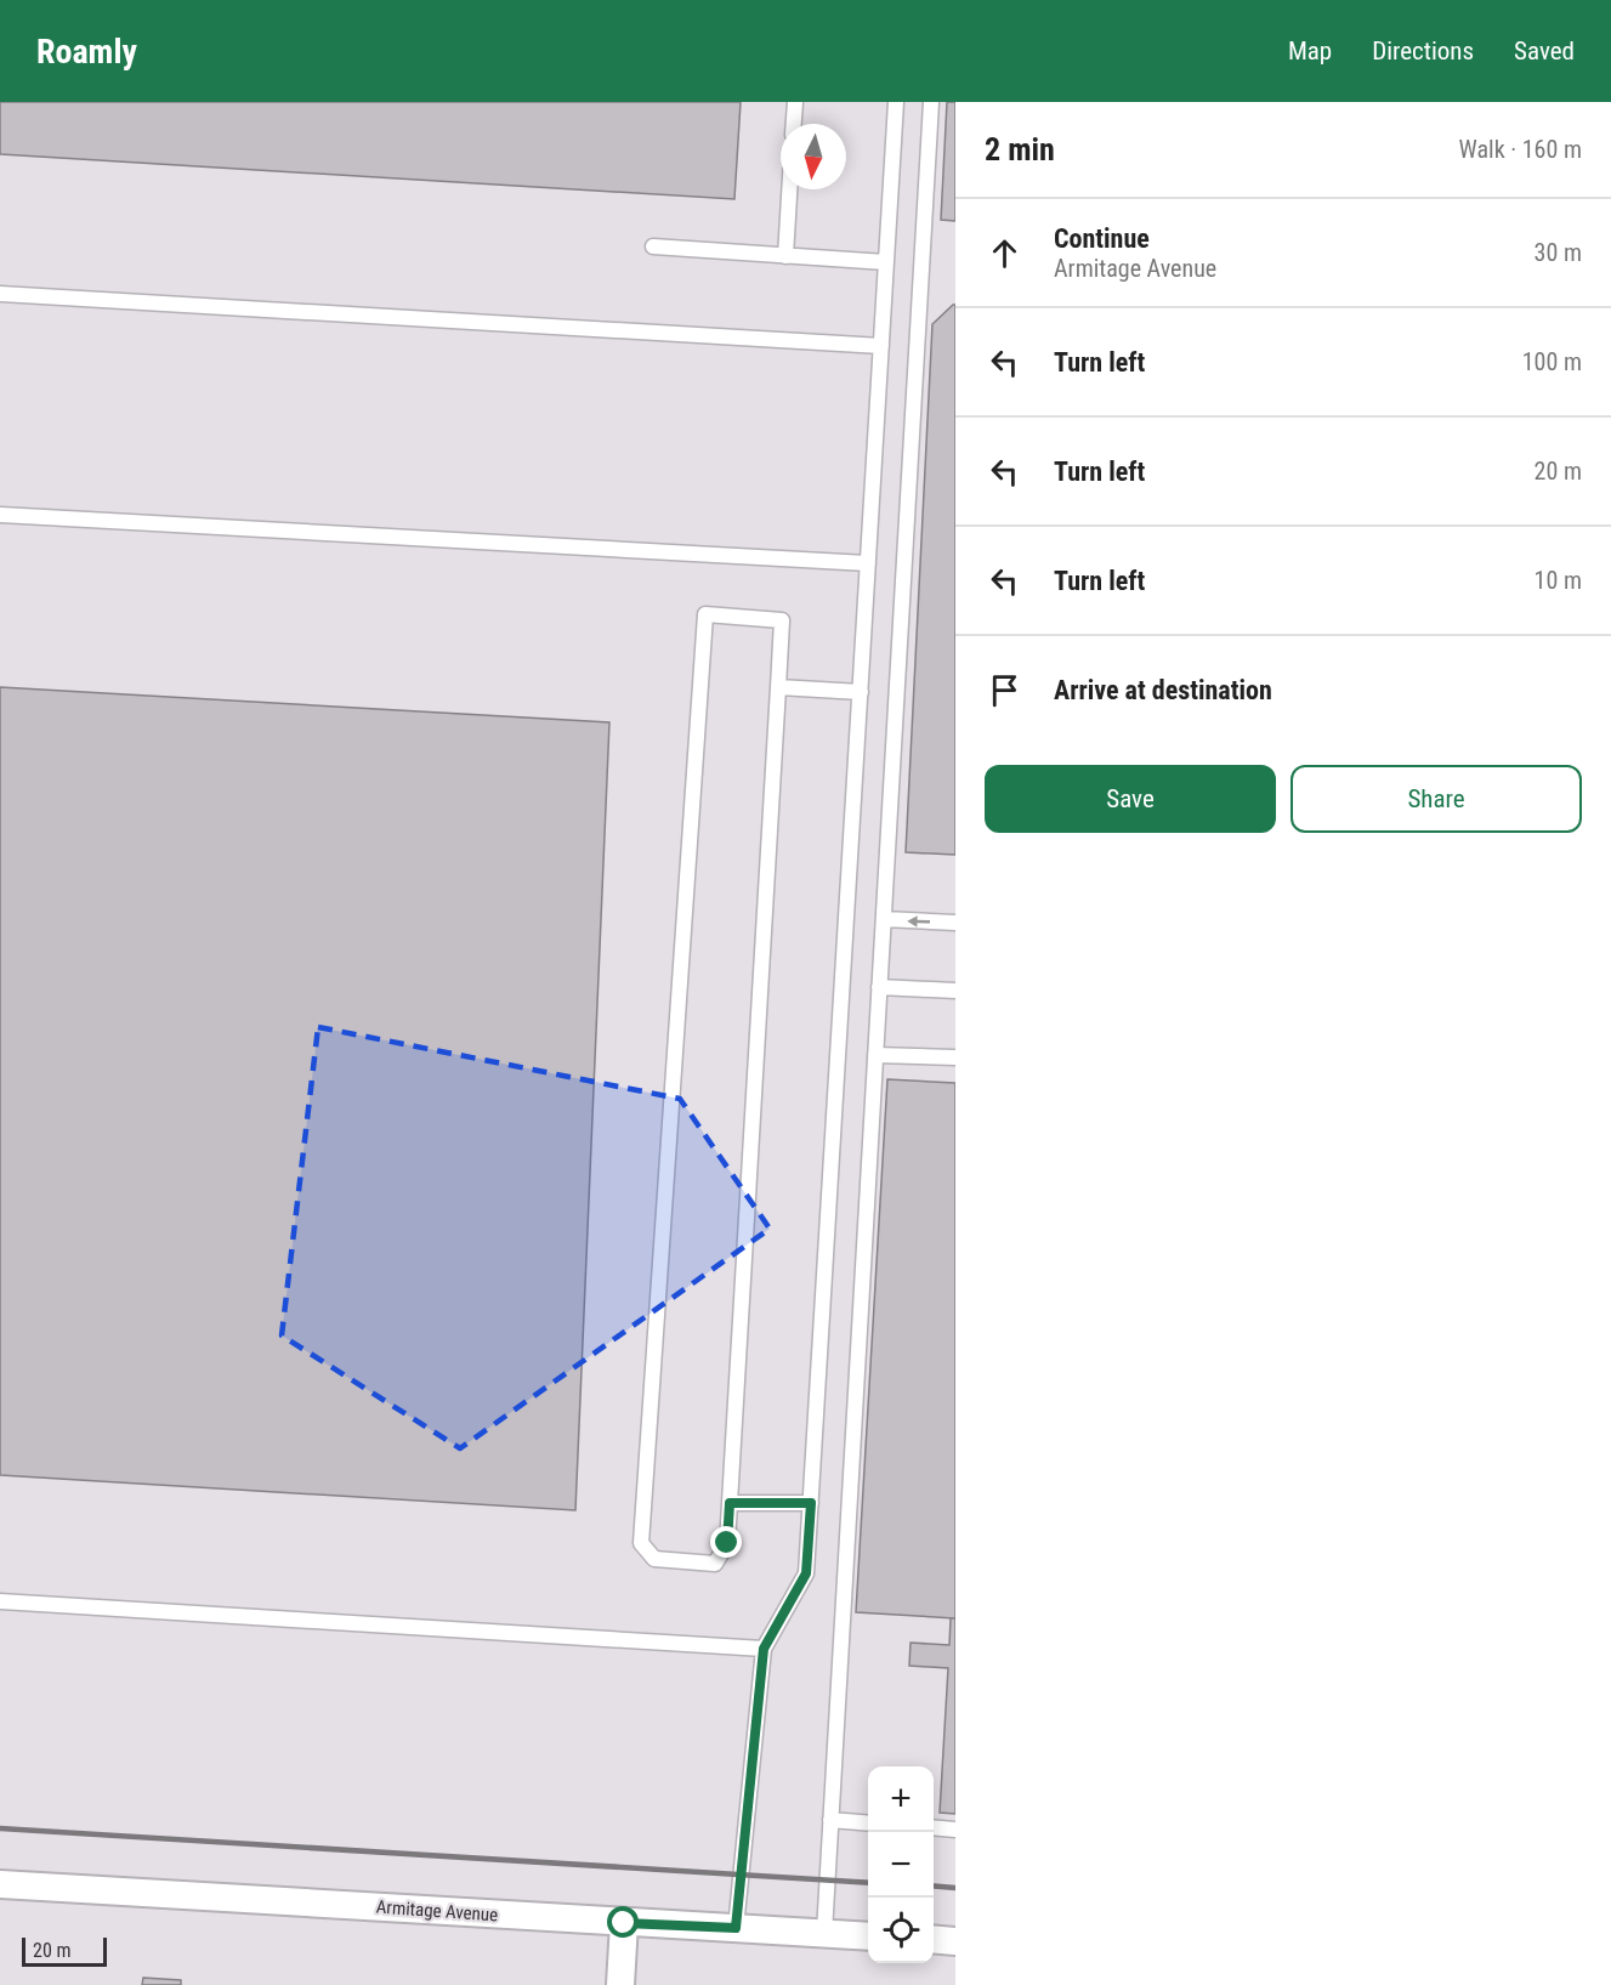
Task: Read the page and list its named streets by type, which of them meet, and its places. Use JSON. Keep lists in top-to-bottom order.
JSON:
{
  "streets": {
    "street": ["Armitage Avenue"]
  },
  "scale_bar": "20 m",
  "north": "bottom",
  "page": {
    "header": "Roamly",
    "nav": ["Map", "Directions", "Saved"],
    "heading": ["2 min", "Walk · 160 m"],
    "list": [
      ["Continue", "Armitage Avenue", "30 m"],
      ["Turn left", "100 m"],
      ["Turn left", "20 m"],
      ["Turn left", "10 m"],
      "Arrive at destination"
    ],
    "buttons": ["Save", "Share"],
    "map_buttons": ["+", "−"],
    "scale": "20 m"
  }
}
